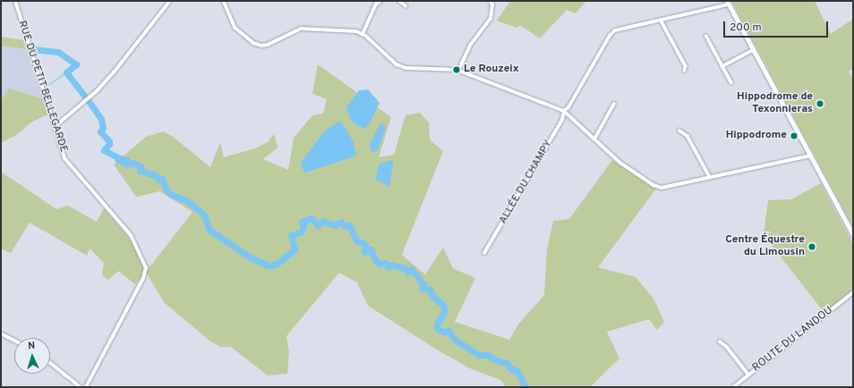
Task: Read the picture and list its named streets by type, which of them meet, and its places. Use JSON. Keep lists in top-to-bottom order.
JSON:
{
  "streets": {
    "street": ["RUE DU PETIT BELLEGARDE", "ALLÉE DU CHAMPY", "ROUTE DU LANDOU"]
  },
  "places": [
    "Le Rouzeix",
    "Hippodrome de Texonnieras",
    "Hippodrome",
    "Centre Équestre du Limousin"
  ],
  "scale_bar": "200 m",
  "north": "top"
}
